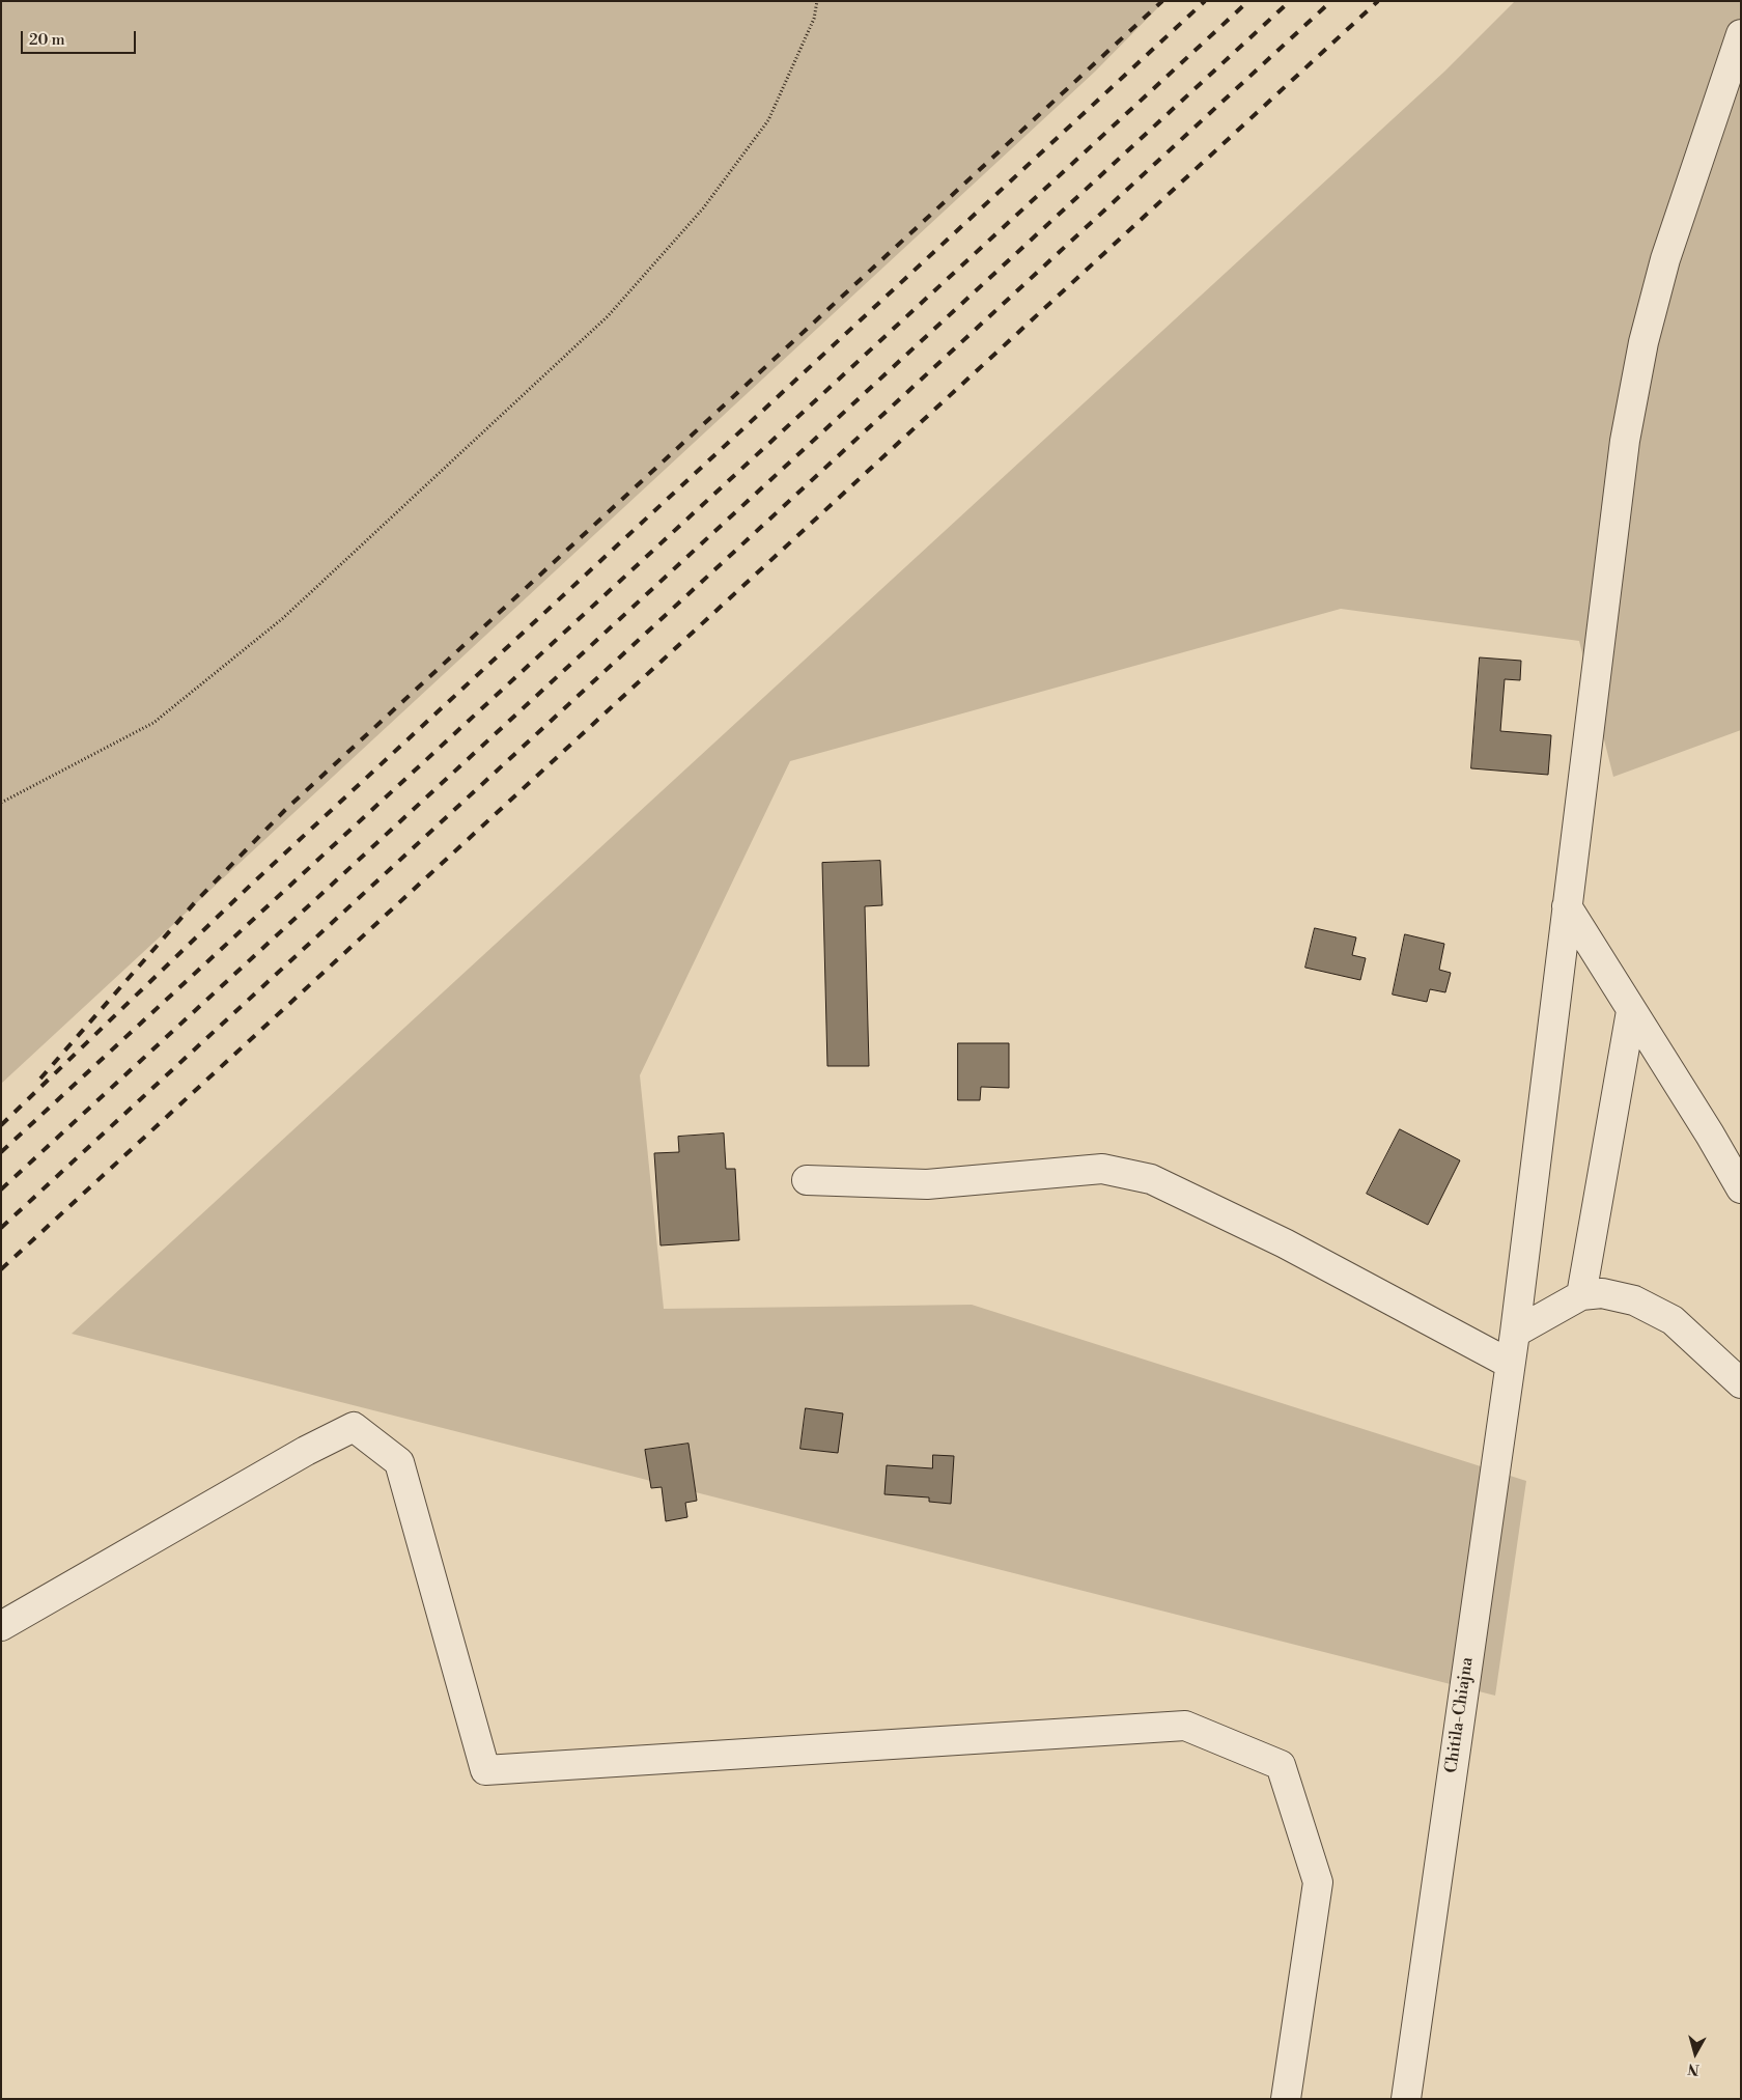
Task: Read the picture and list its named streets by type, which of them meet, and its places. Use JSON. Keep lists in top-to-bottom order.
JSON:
{
  "streets": {
    "street": ["Chitila-Chiajna"]
  },
  "scale_bar": "20 m",
  "north": "bottom"
}
